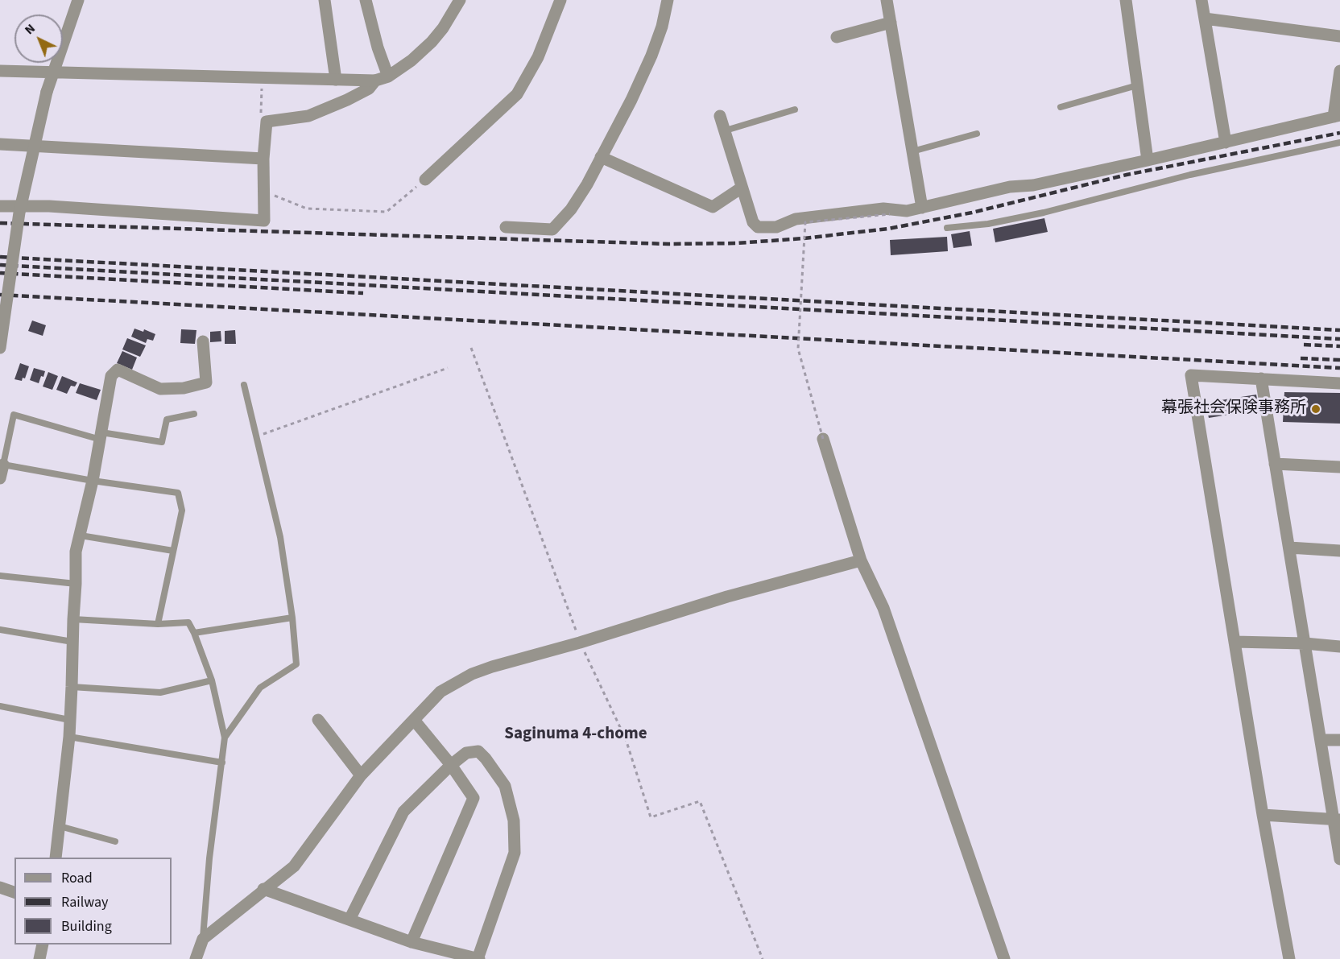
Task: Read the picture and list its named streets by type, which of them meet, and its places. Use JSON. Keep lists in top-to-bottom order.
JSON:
{
  "districts": ["Saginuma 4-chome"],
  "places": ["幕張社会保険事務所"],
  "legend": ["Road", "Railway", "Building"],
  "north": "top left"
}
